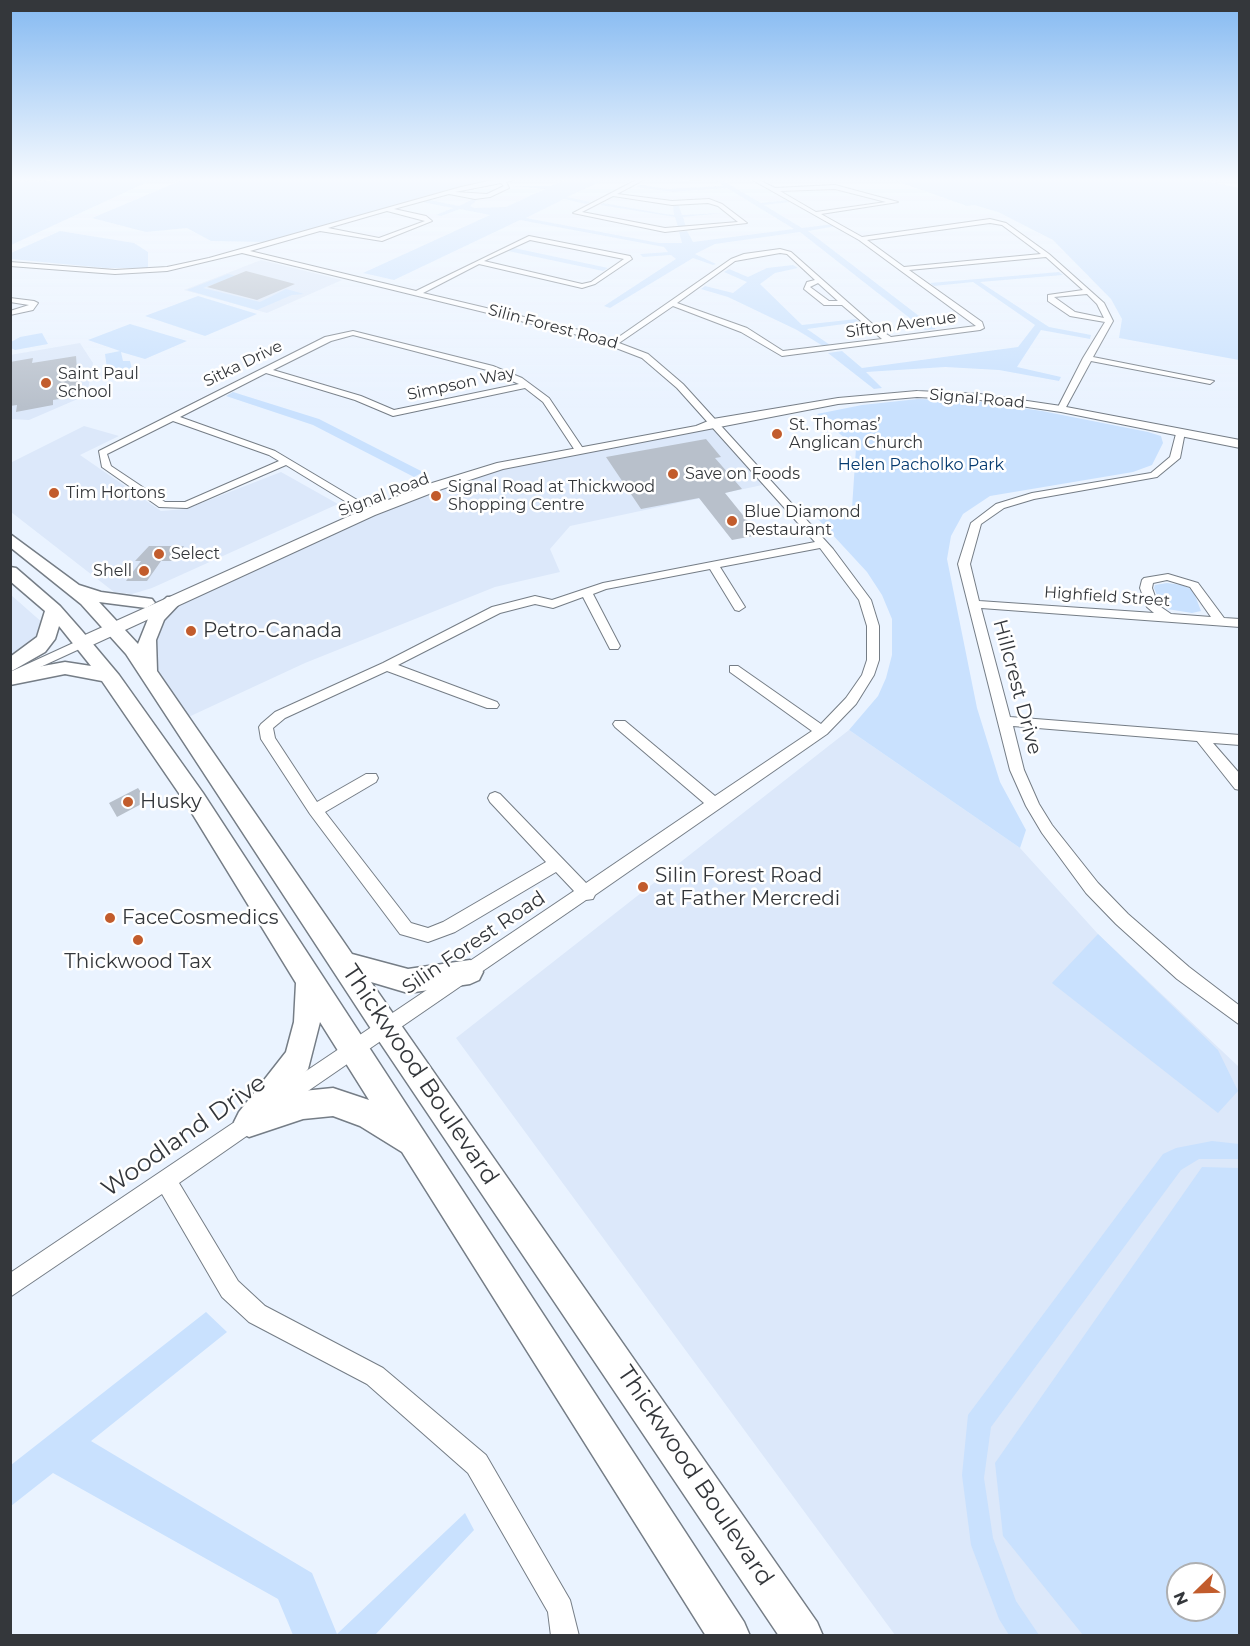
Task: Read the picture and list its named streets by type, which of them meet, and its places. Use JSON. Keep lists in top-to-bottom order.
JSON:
{
  "streets": {
    "main road": ["Thickwood Boulevard"],
    "street": [
      "Sifton Avenue",
      "Silin Forest Road",
      "Sitka Drive",
      "Simpson Way",
      "Signal Road",
      "Highfield Street",
      "Hillcrest Drive",
      "Woodland Drive"
    ]
  },
  "crossings": [
    ["Silin Forest Road", "Signal Road"],
    ["Silin Forest Road", "Thickwood Boulevard"],
    ["Silin Forest Road", "Woodland Drive"],
    ["Sitka Drive", "Simpson Way"],
    ["Sitka Drive", "Signal Road"],
    ["Signal Road", "Hillcrest Drive"],
    ["Signal Road", "Thickwood Boulevard"],
    ["Highfield Street", "Hillcrest Drive"],
    ["Thickwood Boulevard", "Woodland Drive"]
  ],
  "parks": ["Helen Pacholko Park"],
  "places": [
    "Saint Paul School",
    "St. Thomas’ Anglican Church",
    "Save on Foods",
    "Tim Hortons",
    "Signal Road at Thickwood Shopping Centre",
    "Blue Diamond Restaurant",
    "Select",
    "Shell",
    "Petro-Canada",
    "Husky",
    "Silin Forest Road at Father Mercredi",
    "FaceCosmedics",
    "Thickwood Tax"
  ],
  "north": "bottom left"
}
